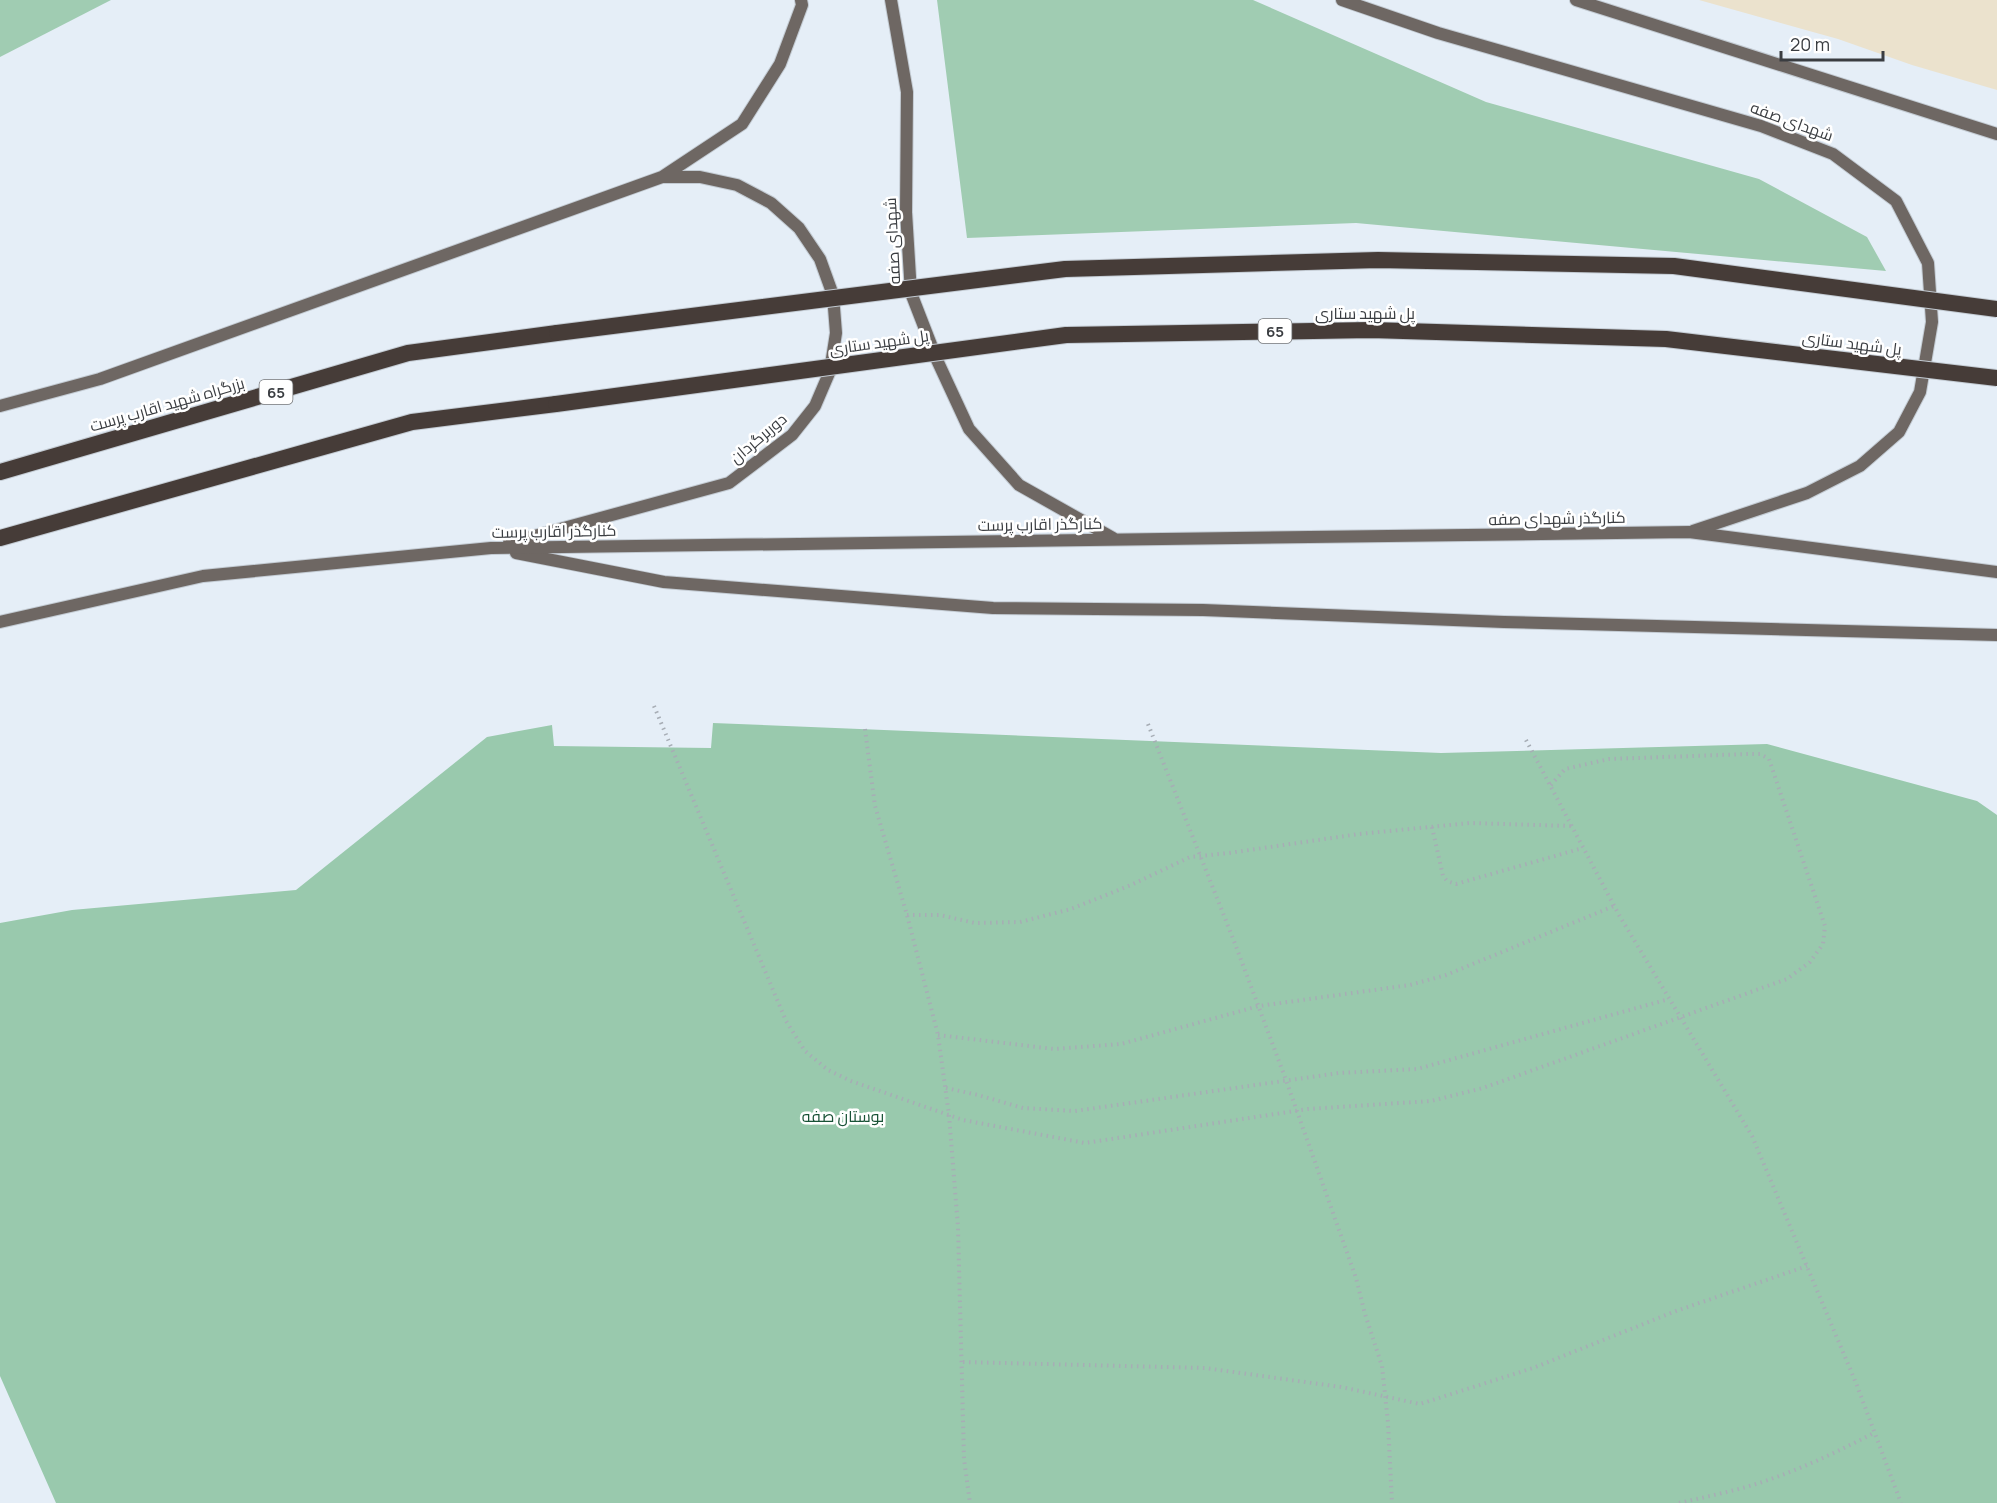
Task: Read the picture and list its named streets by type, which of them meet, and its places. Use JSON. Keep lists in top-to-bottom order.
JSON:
{
  "streets": {
    "highway": ["پل شهید ستاری", "65", "بزرگراه شهید اقارب پرست"],
    "main road": [
      "شهدای صفه",
      "دوربرگردان",
      "کنارگذر شهدای صفه",
      "کنارگذر اقارب پرست"
    ]
  },
  "crossings": [
    ["شهدای صفه", "کنارگذر شهدای صفه"],
    ["شهدای صفه", "کنارگذر اقارب پرست"],
    ["دوربرگردان", "کنارگذر اقارب پرست"],
    ["کنارگذر شهدای صفه", "کنارگذر اقارب پرست"]
  ],
  "parks": ["بوستان صفه"],
  "scale_bar": "20 m"
}
